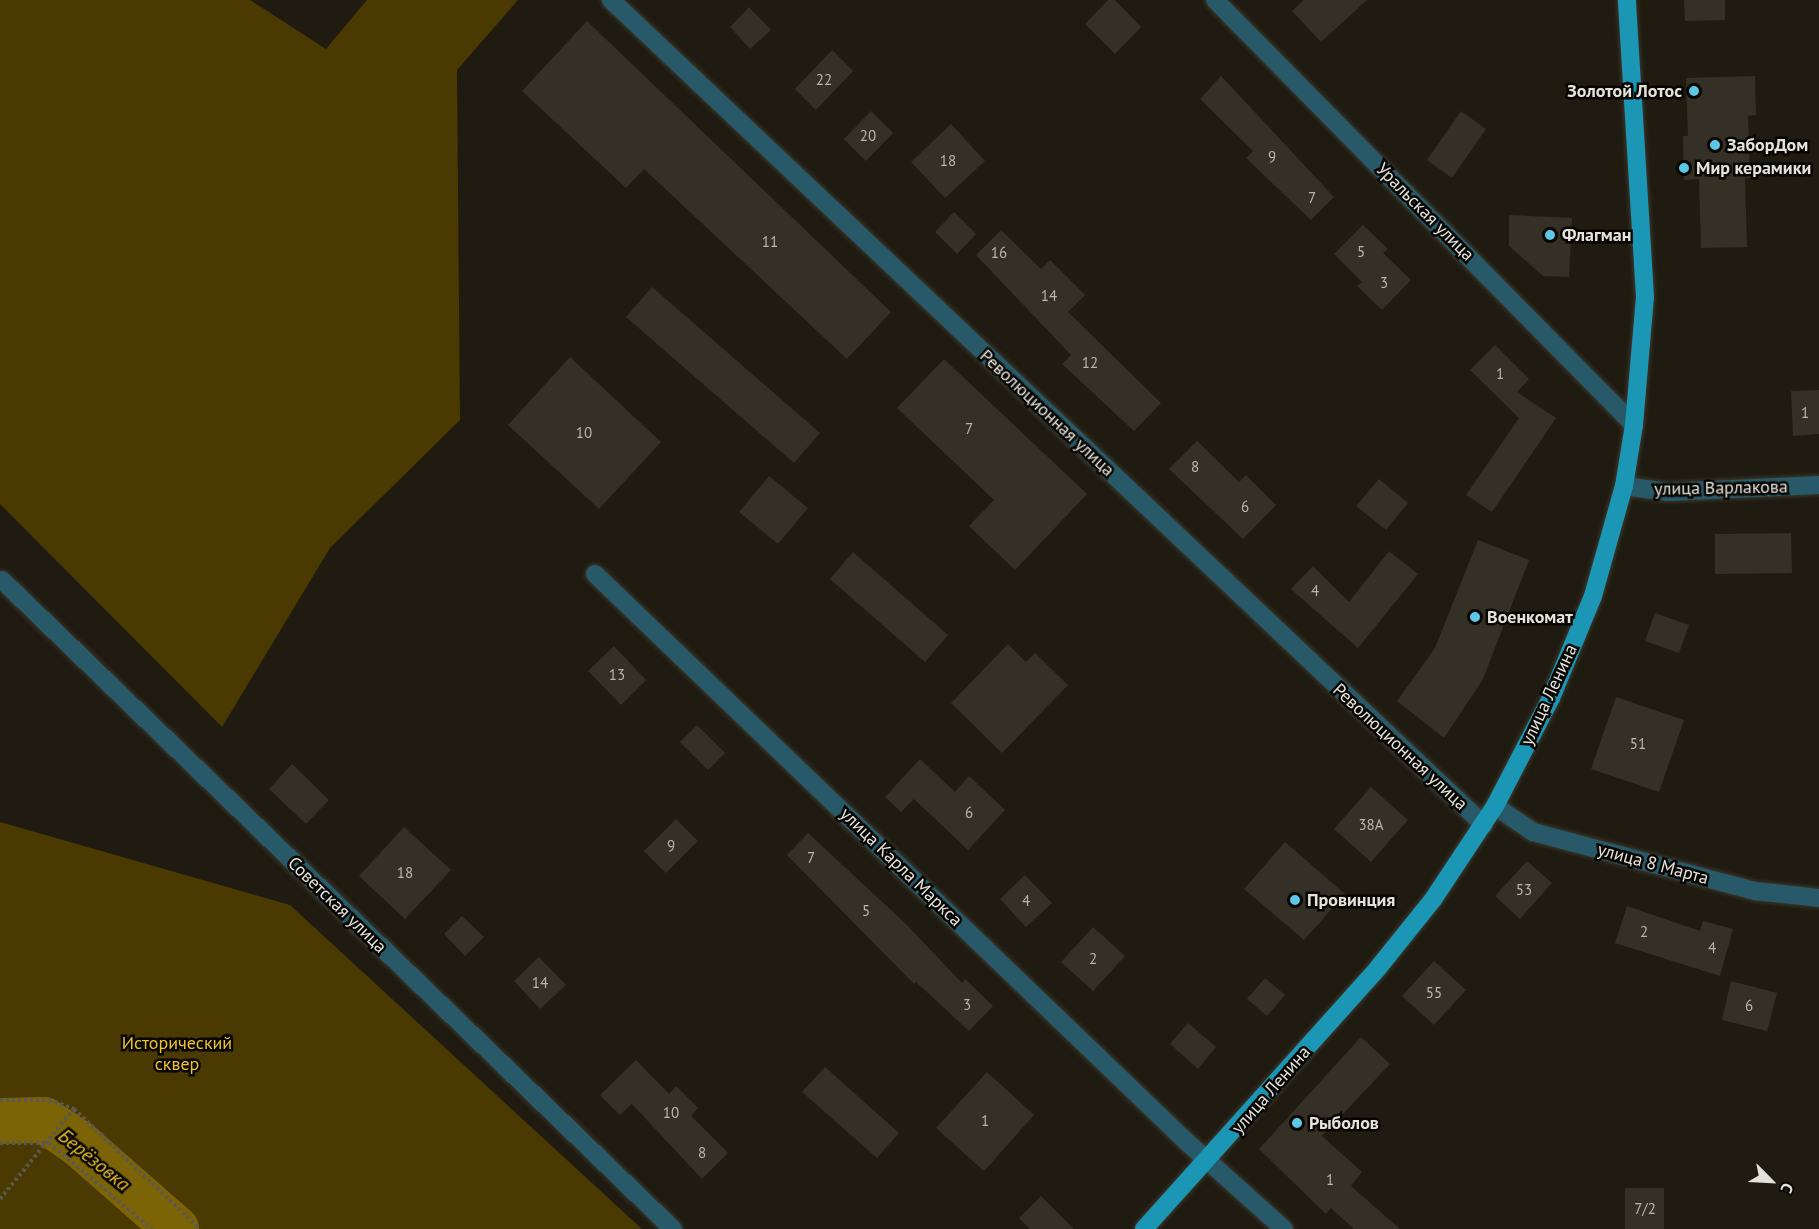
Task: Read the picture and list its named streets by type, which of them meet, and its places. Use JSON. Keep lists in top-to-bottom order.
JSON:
{
  "streets": {
    "main road": ["улица Ленина"],
    "street": [
      "Уральская улица",
      "Революционная улица",
      "улица Варлакова",
      "улица 8 Марта",
      "улица Карла Маркса",
      "Советская улица"
    ]
  },
  "crossings": [
    ["Уральская улица", "улица Ленина"],
    ["Революционная улица", "улица Ленина"],
    ["улица Варлакова", "улица Ленина"],
    ["улица Ленина", "улица 8 Марта"],
    ["улица Ленина", "улица Карла Маркса"]
  ],
  "water": ["Берёзовка"],
  "parks": ["Исторический сквер"],
  "places": [
    "Золотой Лотос",
    "ЗаборДом",
    "Мир керамики",
    "Флагман",
    "Военкомат",
    "Провинция",
    "Рыболов"
  ],
  "house_numbers": [
    "22",
    "20",
    "9",
    "18",
    "7",
    "11",
    "5",
    "16",
    "3",
    "14",
    "12",
    "1",
    "1",
    "7",
    "10",
    "8",
    "6",
    "4",
    "13",
    "51",
    "6",
    "38А",
    "9",
    "7",
    "18",
    "53",
    "4",
    "5",
    "2",
    "4",
    "2",
    "14",
    "55",
    "3",
    "6",
    "10",
    "1",
    "8",
    "1",
    "7/2"
  ],
  "north": "bottom right"
}
